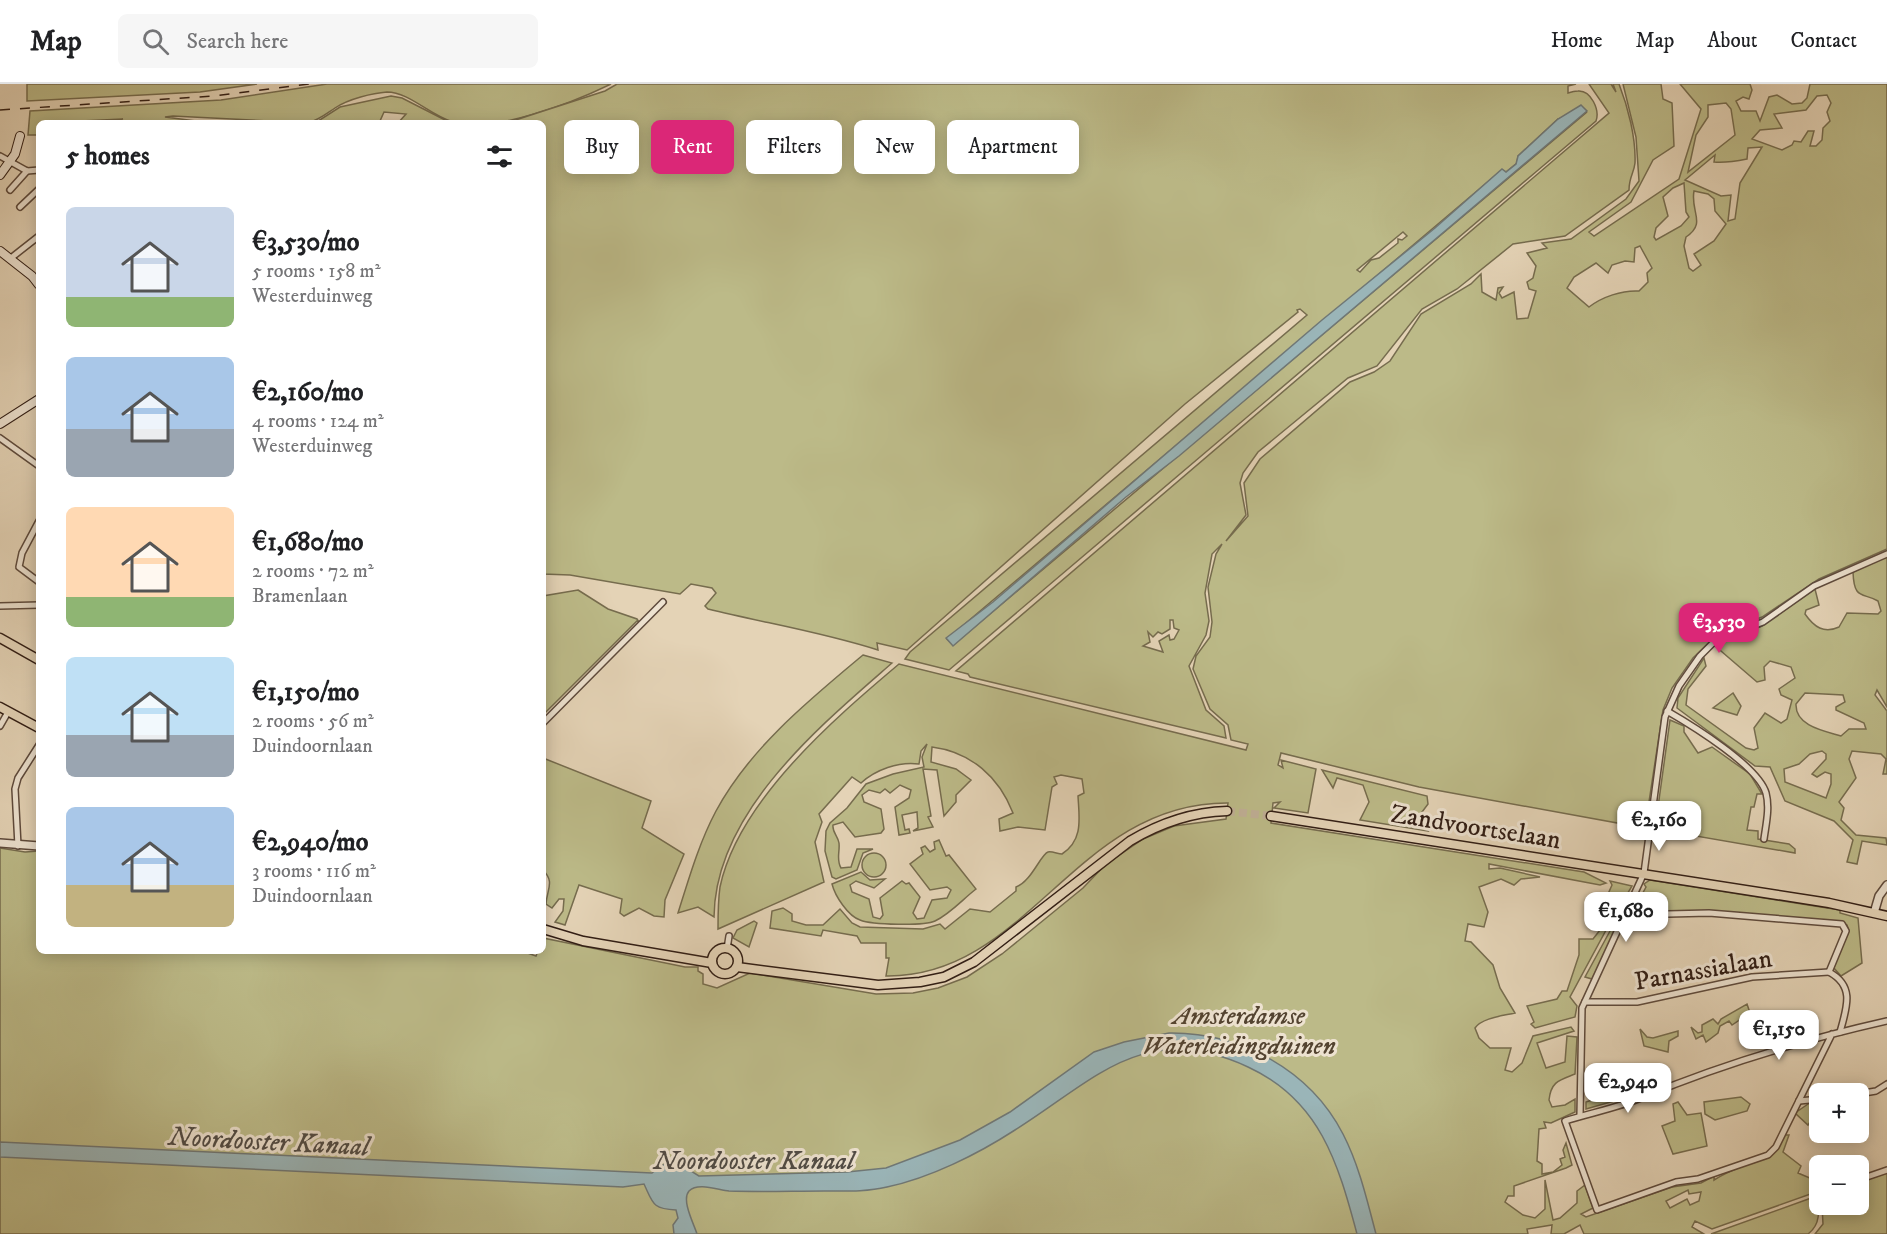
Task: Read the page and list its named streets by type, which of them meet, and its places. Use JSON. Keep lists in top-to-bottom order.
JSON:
{
  "streets": {
    "main road": ["Zandvoortselaan"],
    "street": ["Parnassialaan"]
  },
  "water": ["Noordooster Kanaal"],
  "parks": ["Amsterdamse Waterleidingduinen"],
  "page": {
    "header": "Map",
    "search": "Search here",
    "nav": [
      "Home",
      "Map",
      "About",
      "Contact"
    ],
    "chip": [
      "Buy",
      "Rent",
      "Filters",
      "New",
      "Apartment"
    ],
    "heading": "5 homes",
    "list": [
      {
        "name": "€3,530/mo",
        "note": "5 rooms · 158 m² · Westerduinweg"
      },
      {
        "name": "€2,160/mo",
        "note": "4 rooms · 124 m² · Westerduinweg"
      },
      {
        "name": "€1,680/mo",
        "note": "2 rooms · 72 m² · Bramenlaan"
      },
      {
        "name": "€1,150/mo",
        "note": "2 rooms · 56 m² · Duindoornlaan"
      },
      {
        "name": "€2,940/mo",
        "note": "3 rooms · 116 m² · Duindoornlaan"
      }
    ],
    "price": [
      "€3,530",
      "€2,160",
      "€1,680",
      "€1,150",
      "€2,940"
    ],
    "map_buttons": ["+", "−"]
  }
}
